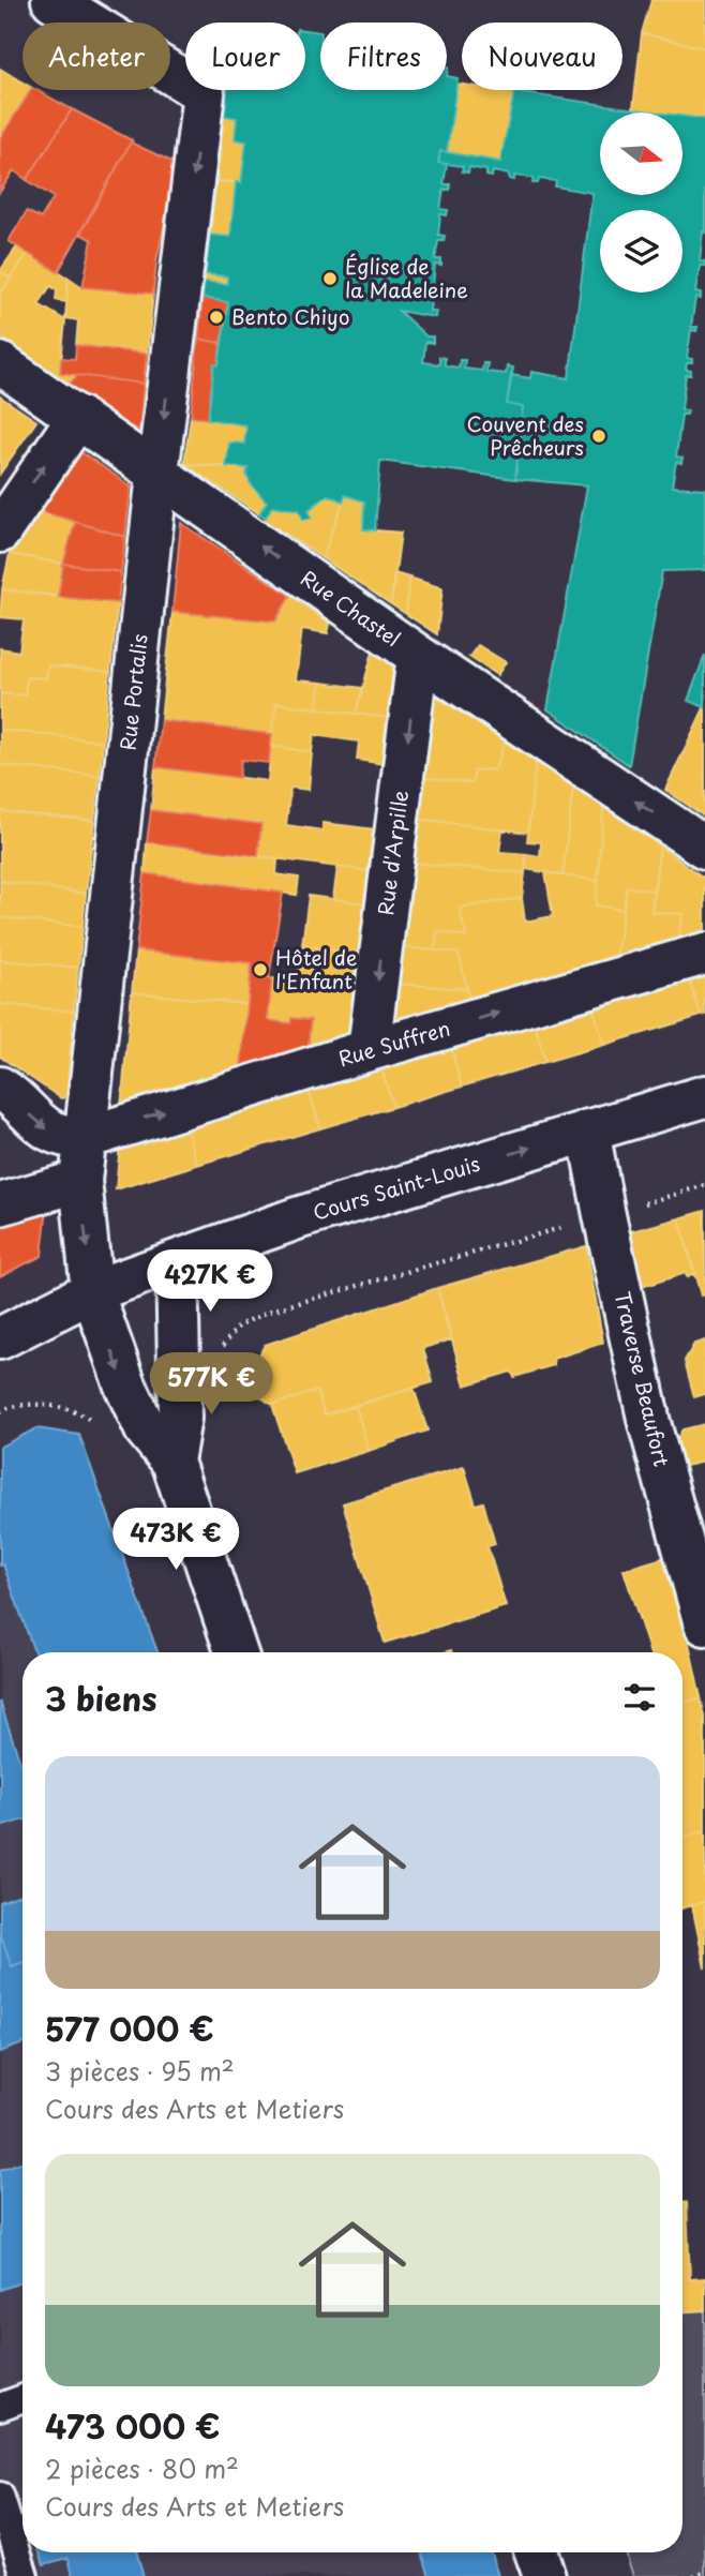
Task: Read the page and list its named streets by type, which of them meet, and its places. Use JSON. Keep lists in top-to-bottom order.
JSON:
{
  "streets": {
    "street": [
      "Rue Chastel",
      "Rue Portalis",
      "Rue d'Arpille",
      "Rue Suffren",
      "Cours Saint-Louis",
      "Traverse Beaufort"
    ]
  },
  "crossings": [
    ["Rue Chastel", "Rue Portalis"],
    ["Rue Chastel", "Rue d'Arpille"],
    ["Rue Portalis", "Rue Suffren"],
    ["Rue Portalis", "Cours Saint-Louis"],
    ["Rue d'Arpille", "Rue Suffren"],
    ["Cours Saint-Louis", "Traverse Beaufort"]
  ],
  "one_way": [
    "Rue Chastel",
    "Rue Portalis",
    "Rue d'Arpille",
    "Rue Suffren",
    "Cours Saint-Louis"
  ],
  "places": [
    "Église de la Madeleine",
    "Bento Chiyo",
    "Couvent des Prêcheurs",
    "Hôtel de l'Enfant"
  ],
  "north": "right",
  "page": {
    "chip": [
      "Acheter",
      "Louer",
      "Filtres",
      "Nouveau"
    ],
    "price": ["427K €", "577K €", "473K €"],
    "heading": "3 biens",
    "list": [
      {
        "name": "577 000 €",
        "note": "3 pièces · 95 m² · Cours des Arts et Metiers"
      },
      {
        "name": "473 000 €",
        "note": "2 pièces · 80 m² · Cours des Arts et Metiers"
      }
    ]
  }
}
